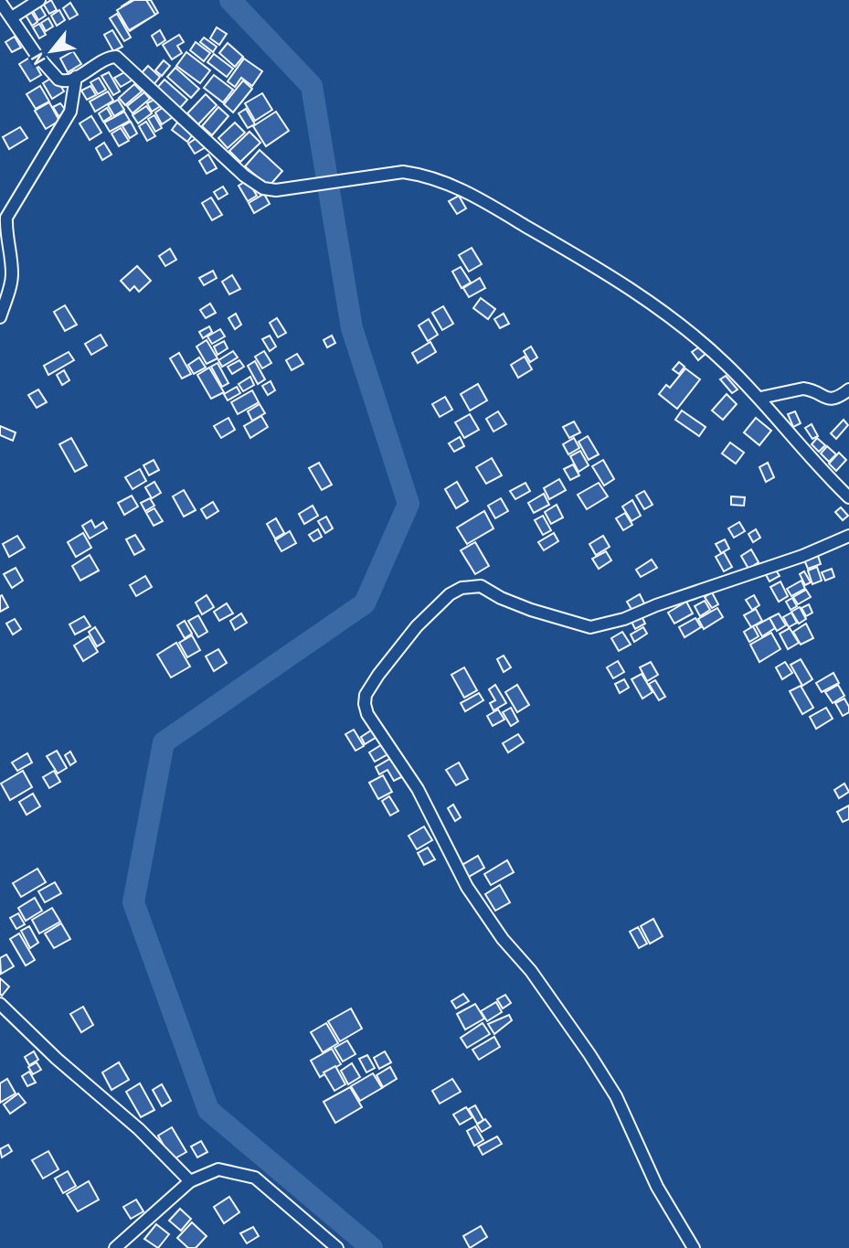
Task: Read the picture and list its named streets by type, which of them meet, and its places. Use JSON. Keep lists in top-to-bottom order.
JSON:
{
  "north": "bottom left"
}
